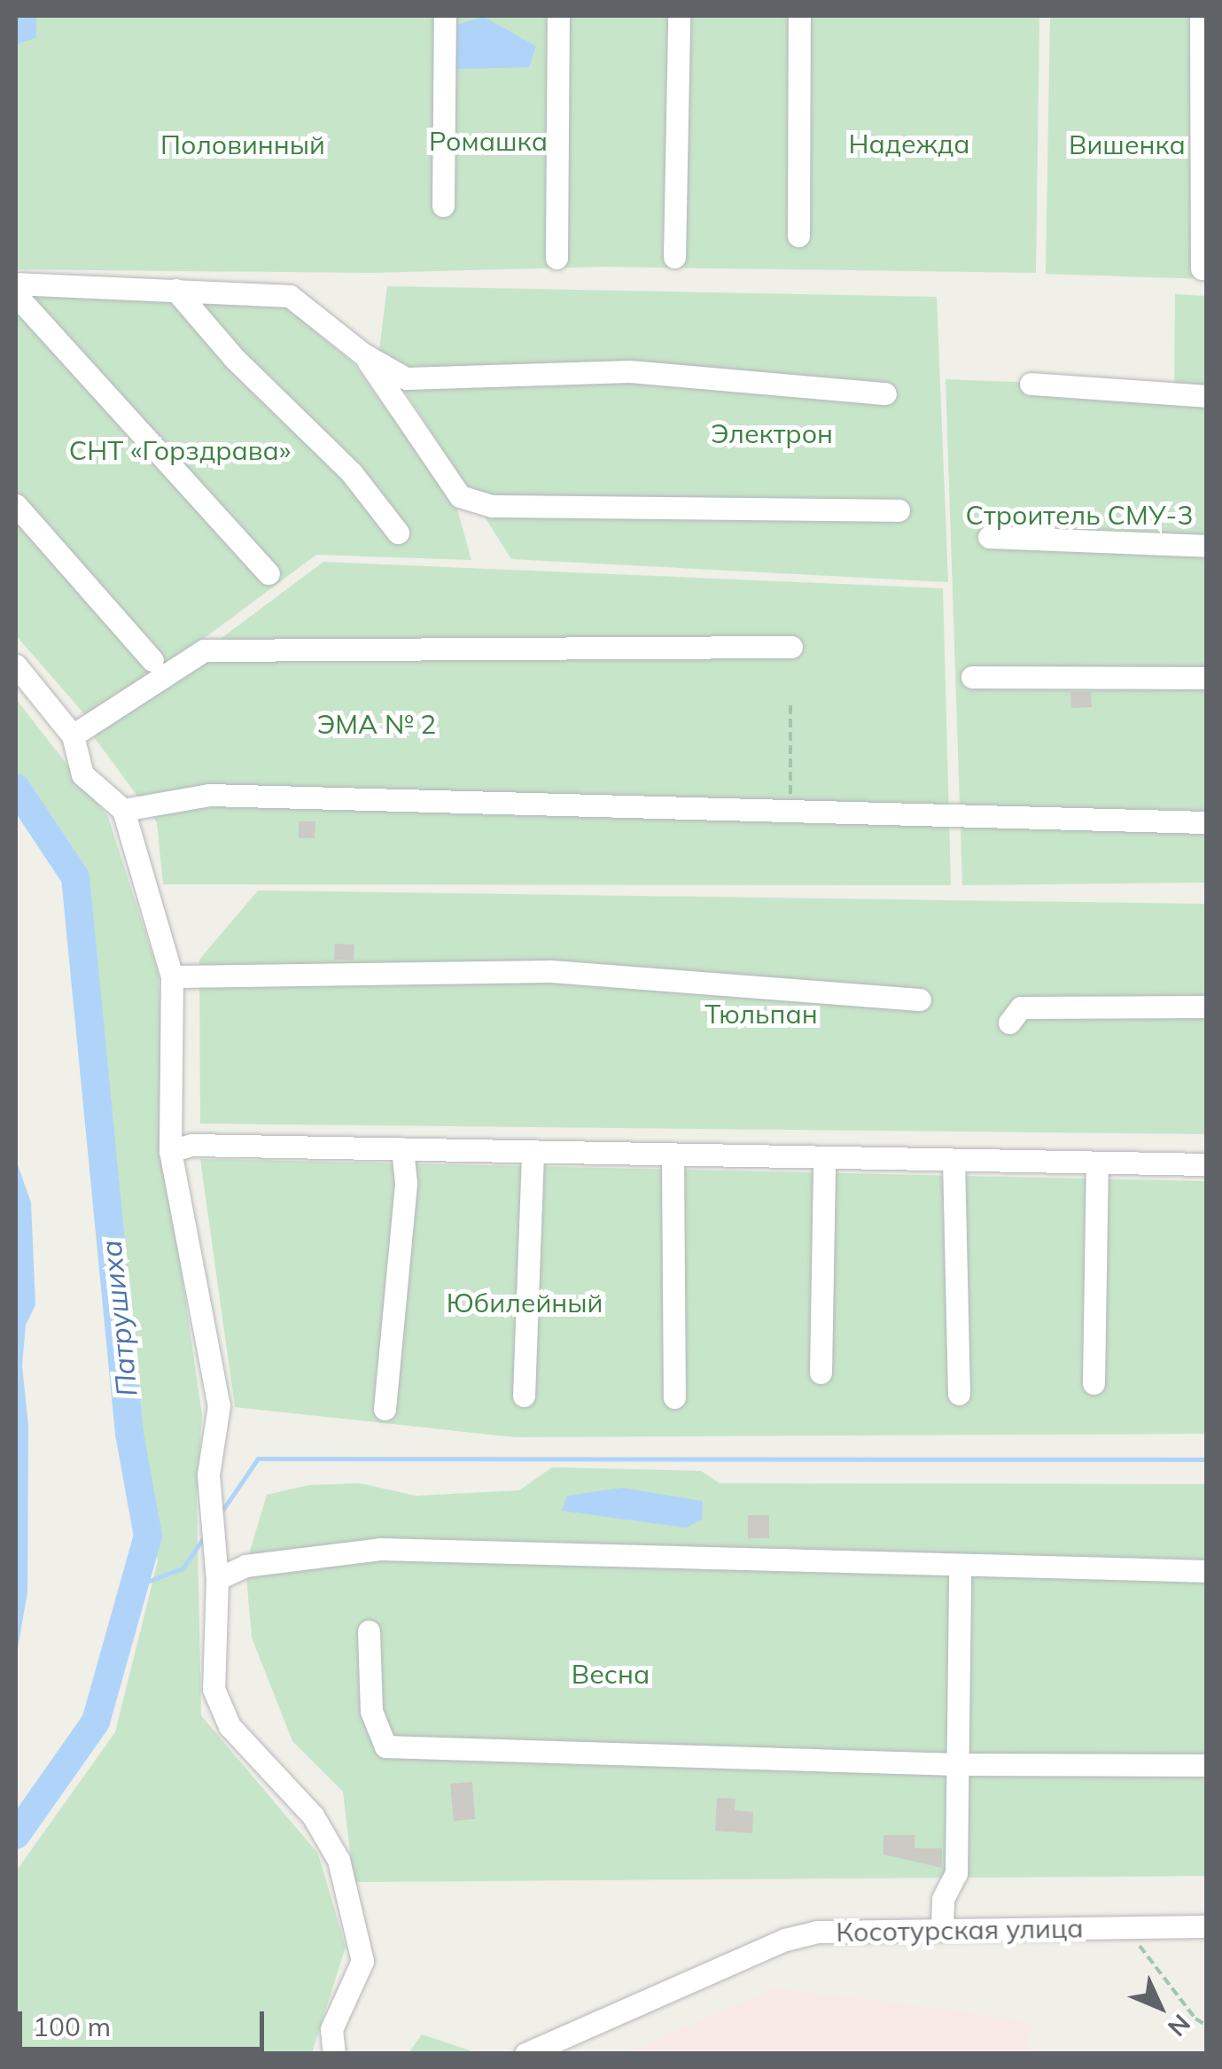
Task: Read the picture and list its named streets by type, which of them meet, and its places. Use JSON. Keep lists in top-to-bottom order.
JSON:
{
  "streets": {
    "street": ["Косотурская улица"]
  },
  "water": ["Патрушиха"],
  "parks": [
    "Ромашка",
    "Надежда",
    "Половинный",
    "Вишенка",
    "Электрон",
    "СНТ «Горздрава»",
    "Строитель СМУ-3",
    "ЭМА № 2",
    "Тюльпан",
    "Юбилейный",
    "Весна"
  ],
  "scale_bar": "100 m",
  "north": "bottom right"
}
